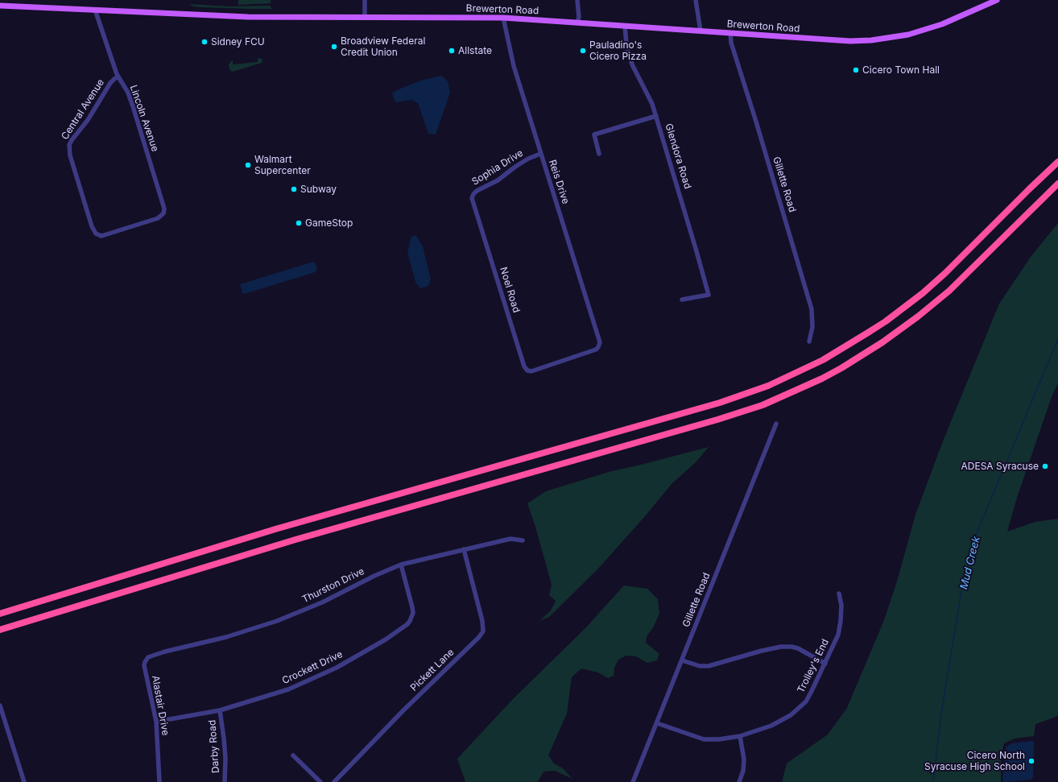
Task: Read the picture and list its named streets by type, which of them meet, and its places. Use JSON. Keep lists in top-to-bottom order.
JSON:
{
  "streets": {
    "main road": ["Brewerton Road"],
    "street": [
      "Central Avenue",
      "Lincoln Avenue",
      "Glendora Road",
      "Sophia Drive",
      "Reis Drive",
      "Gillette Road",
      "Noel Road",
      "Thurston Drive",
      "Trolley's End",
      "Crockett Drive",
      "Pickett Lane",
      "Alastair Drive",
      "Darby Road"
    ]
  },
  "crossings": [
    ["Brewerton Road", "Lincoln Avenue"],
    ["Brewerton Road", "Glendora Road"],
    ["Brewerton Road", "Reis Drive"],
    ["Brewerton Road", "Gillette Road"],
    ["Central Avenue", "Lincoln Avenue"],
    ["Sophia Drive", "Reis Drive"],
    ["Sophia Drive", "Noel Road"],
    ["Reis Drive", "Noel Road"],
    ["Gillette Road", "Trolley's End"],
    ["Thurston Drive", "Crockett Drive"],
    ["Thurston Drive", "Pickett Lane"],
    ["Thurston Drive", "Alastair Drive"],
    ["Crockett Drive", "Alastair Drive"],
    ["Crockett Drive", "Darby Road"]
  ],
  "water": ["Mud Creek"],
  "places": [
    "Sidney FCU",
    "Broadview Federal Credit Union",
    "Allstate",
    "Pauladino's Cicero Pizza",
    "Cicero Town Hall",
    "Walmart Supercenter",
    "Subway",
    "GameStop",
    "ADESA Syracuse",
    "Cicero North Syracuse High School"
  ]
}
